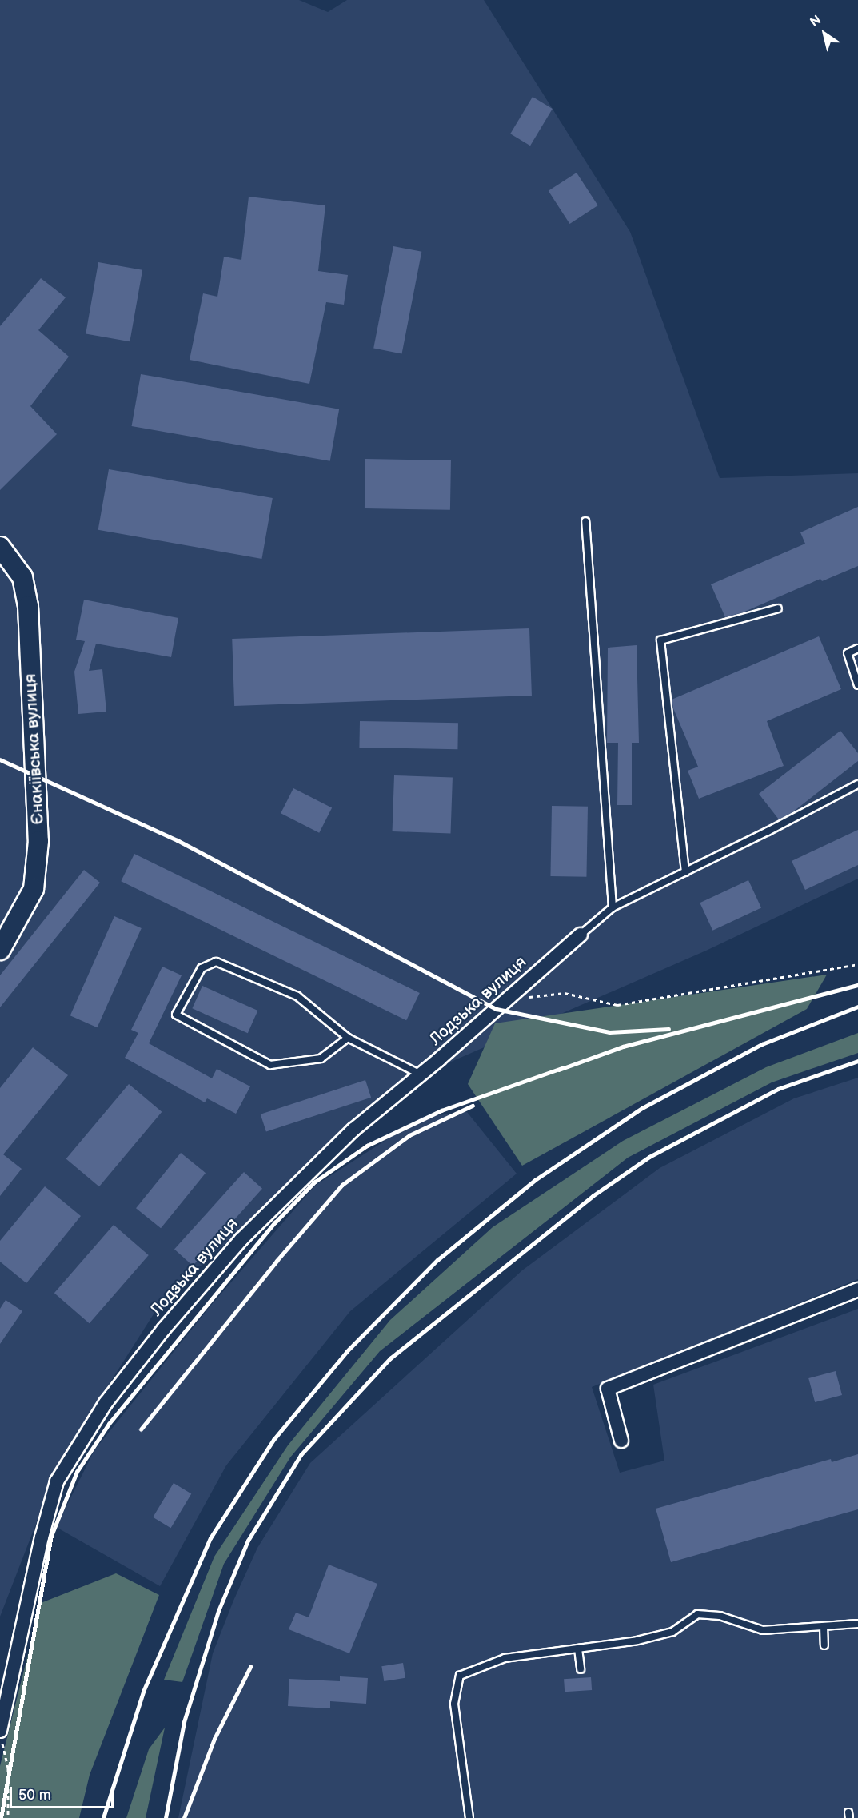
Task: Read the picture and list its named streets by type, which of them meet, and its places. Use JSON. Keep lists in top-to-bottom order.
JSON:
{
  "streets": {
    "street": ["Єнакіївська вулиця", "Лодзька вулиця"]
  },
  "scale_bar": "50 m",
  "north": "top left"
}
